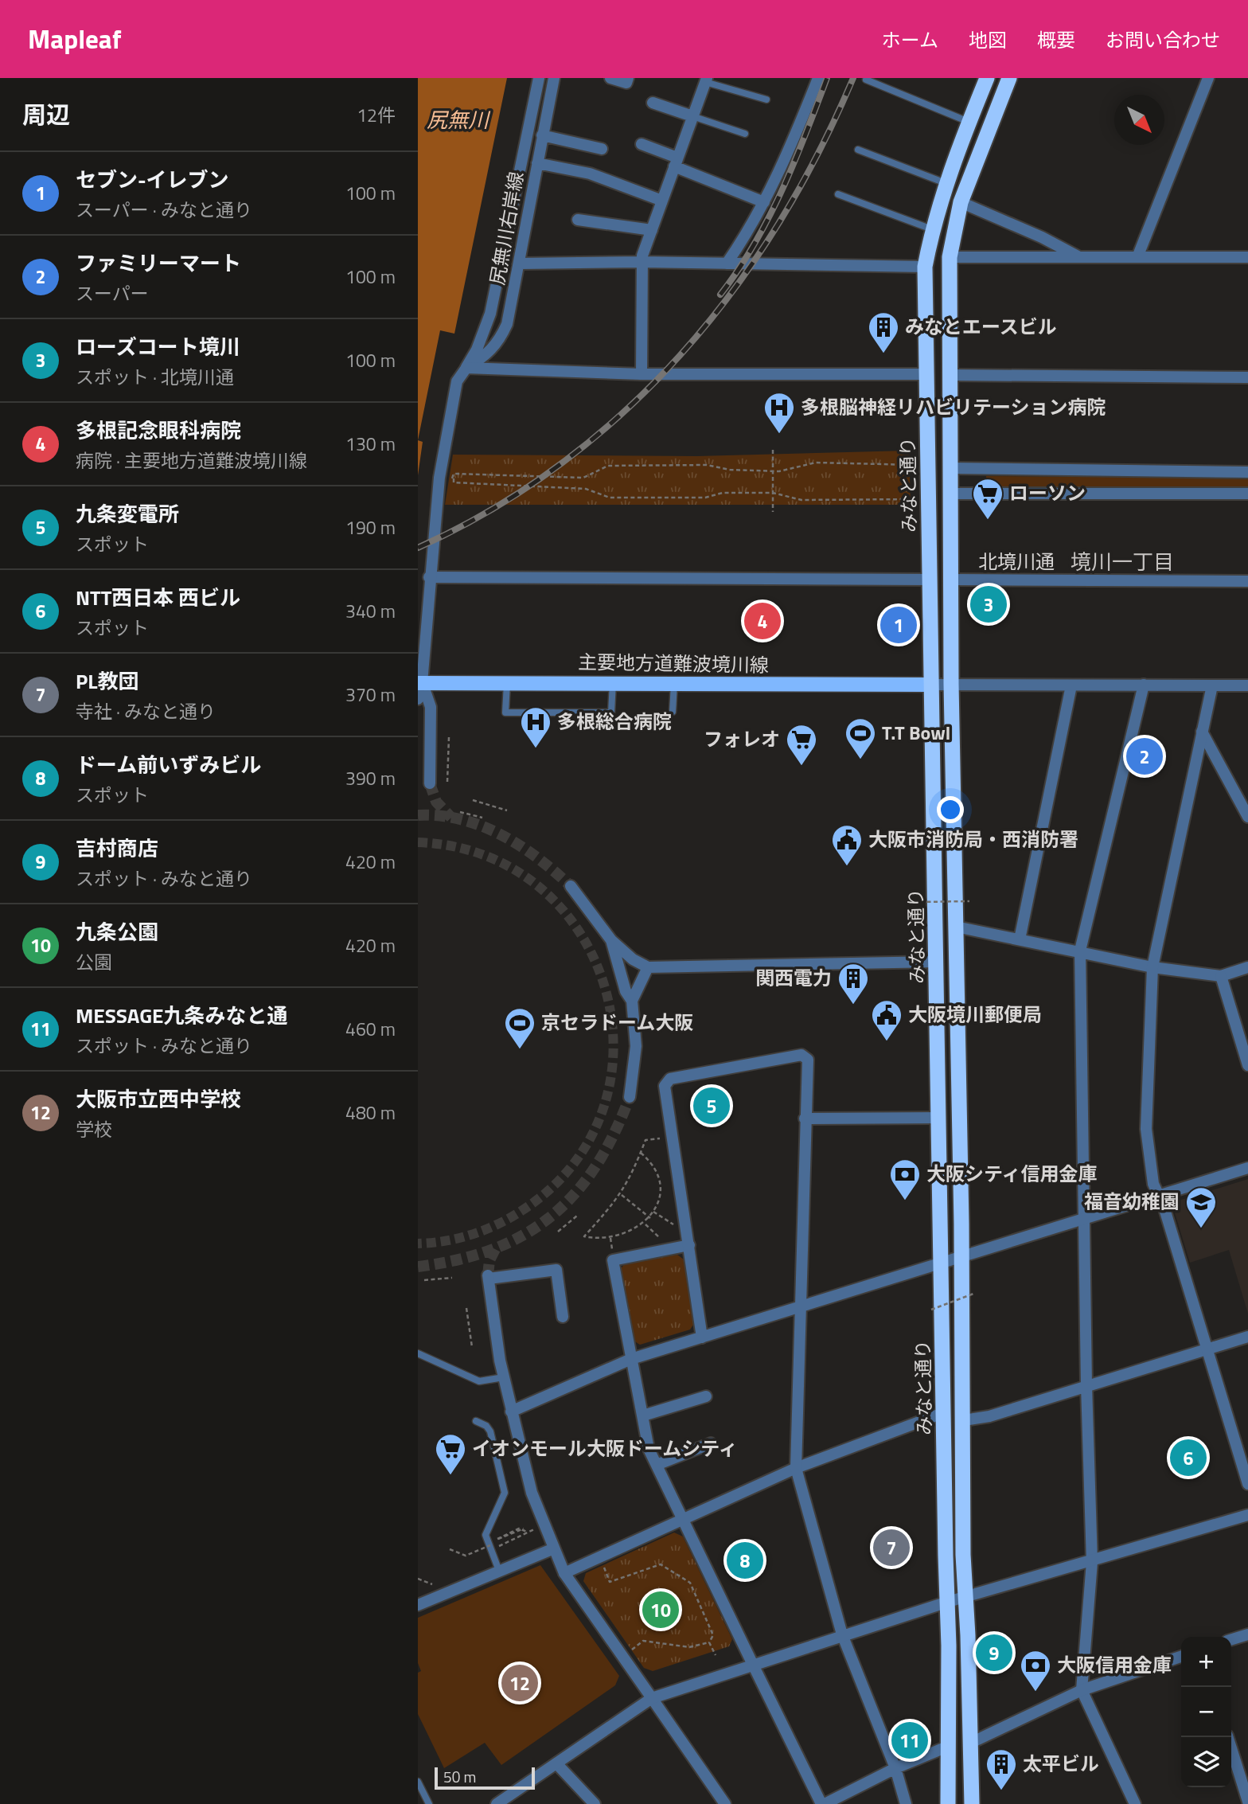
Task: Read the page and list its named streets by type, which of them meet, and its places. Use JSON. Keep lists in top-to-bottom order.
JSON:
{
  "streets": {
    "highway": ["みなと通り"],
    "main road": ["主要地方道難波境川線"],
    "street": ["尻無川右岸線", "北境川通"]
  },
  "crossings": [
    ["尻無川右岸線", "主要地方道難波境川線"],
    ["みなと通り", "北境川通"],
    ["みなと通り", "主要地方道難波境川線"]
  ],
  "districts": ["境川一丁目"],
  "water": ["尻無川"],
  "places": {
    "building": ["みなとエースビル", "関西電力", "太平ビル"],
    "hospital": ["多根脳神経リハビリテーション病院", "多根総合病院"],
    "supermarket": ["ローソン", "フォレオ", "イオンモール大阪ドームシティ"],
    "sports": ["T.T Bowl", "京セラドーム大阪"],
    "public building": ["大阪市消防局・西消防署", "大阪境川郵便局"],
    "bank": ["大阪シティ信用金庫", "大阪信用金庫"],
    "school or university": ["福音幼稚園"]
  },
  "scale_bar": "50 m",
  "north": "bottom right",
  "page": {
    "header": "Mapleaf",
    "nav": [
      "ホーム",
      "地図",
      "概要",
      "お問い合わせ"
    ],
    "heading": ["周辺", "12件"],
    "list": [
      {
        "mark": "1",
        "name": "セブン-イレブン",
        "note": "スーパー · みなと通り",
        "value": "100 m"
      },
      {
        "mark": "2",
        "name": "ファミリーマート",
        "note": "スーパー",
        "value": "100 m"
      },
      {
        "mark": "3",
        "name": "ローズコート境川",
        "note": "スポット · 北境川通",
        "value": "100 m"
      },
      {
        "mark": "4",
        "name": "多根記念眼科病院",
        "note": "病院 · 主要地方道難波境川線",
        "value": "130 m"
      },
      {
        "mark": "5",
        "name": "九条変電所",
        "note": "スポット",
        "value": "190 m"
      },
      {
        "mark": "6",
        "name": "NTT西日本 西ビル",
        "note": "スポット",
        "value": "340 m"
      },
      {
        "mark": "7",
        "name": "PL教団",
        "note": "寺社 · みなと通り",
        "value": "370 m"
      },
      {
        "mark": "8",
        "name": "ドーム前いずみビル",
        "note": "スポット",
        "value": "390 m"
      },
      {
        "mark": "9",
        "name": "吉村商店",
        "note": "スポット · みなと通り",
        "value": "420 m"
      },
      {
        "mark": "10",
        "name": "九条公園",
        "note": "公園",
        "value": "420 m"
      },
      {
        "mark": "11",
        "name": "MESSAGE九条みなと通",
        "note": "スポット · みなと通り",
        "value": "460 m"
      },
      {
        "mark": "12",
        "name": "大阪市立西中学校",
        "note": "学校",
        "value": "480 m"
      }
    ],
    "pins": [
      "3",
      "4",
      "1",
      "2",
      "5",
      "6",
      "7",
      "8",
      "10",
      "9",
      "12",
      "11"
    ],
    "map_buttons": ["+", "−"],
    "scale": "50 m"
  }
}
